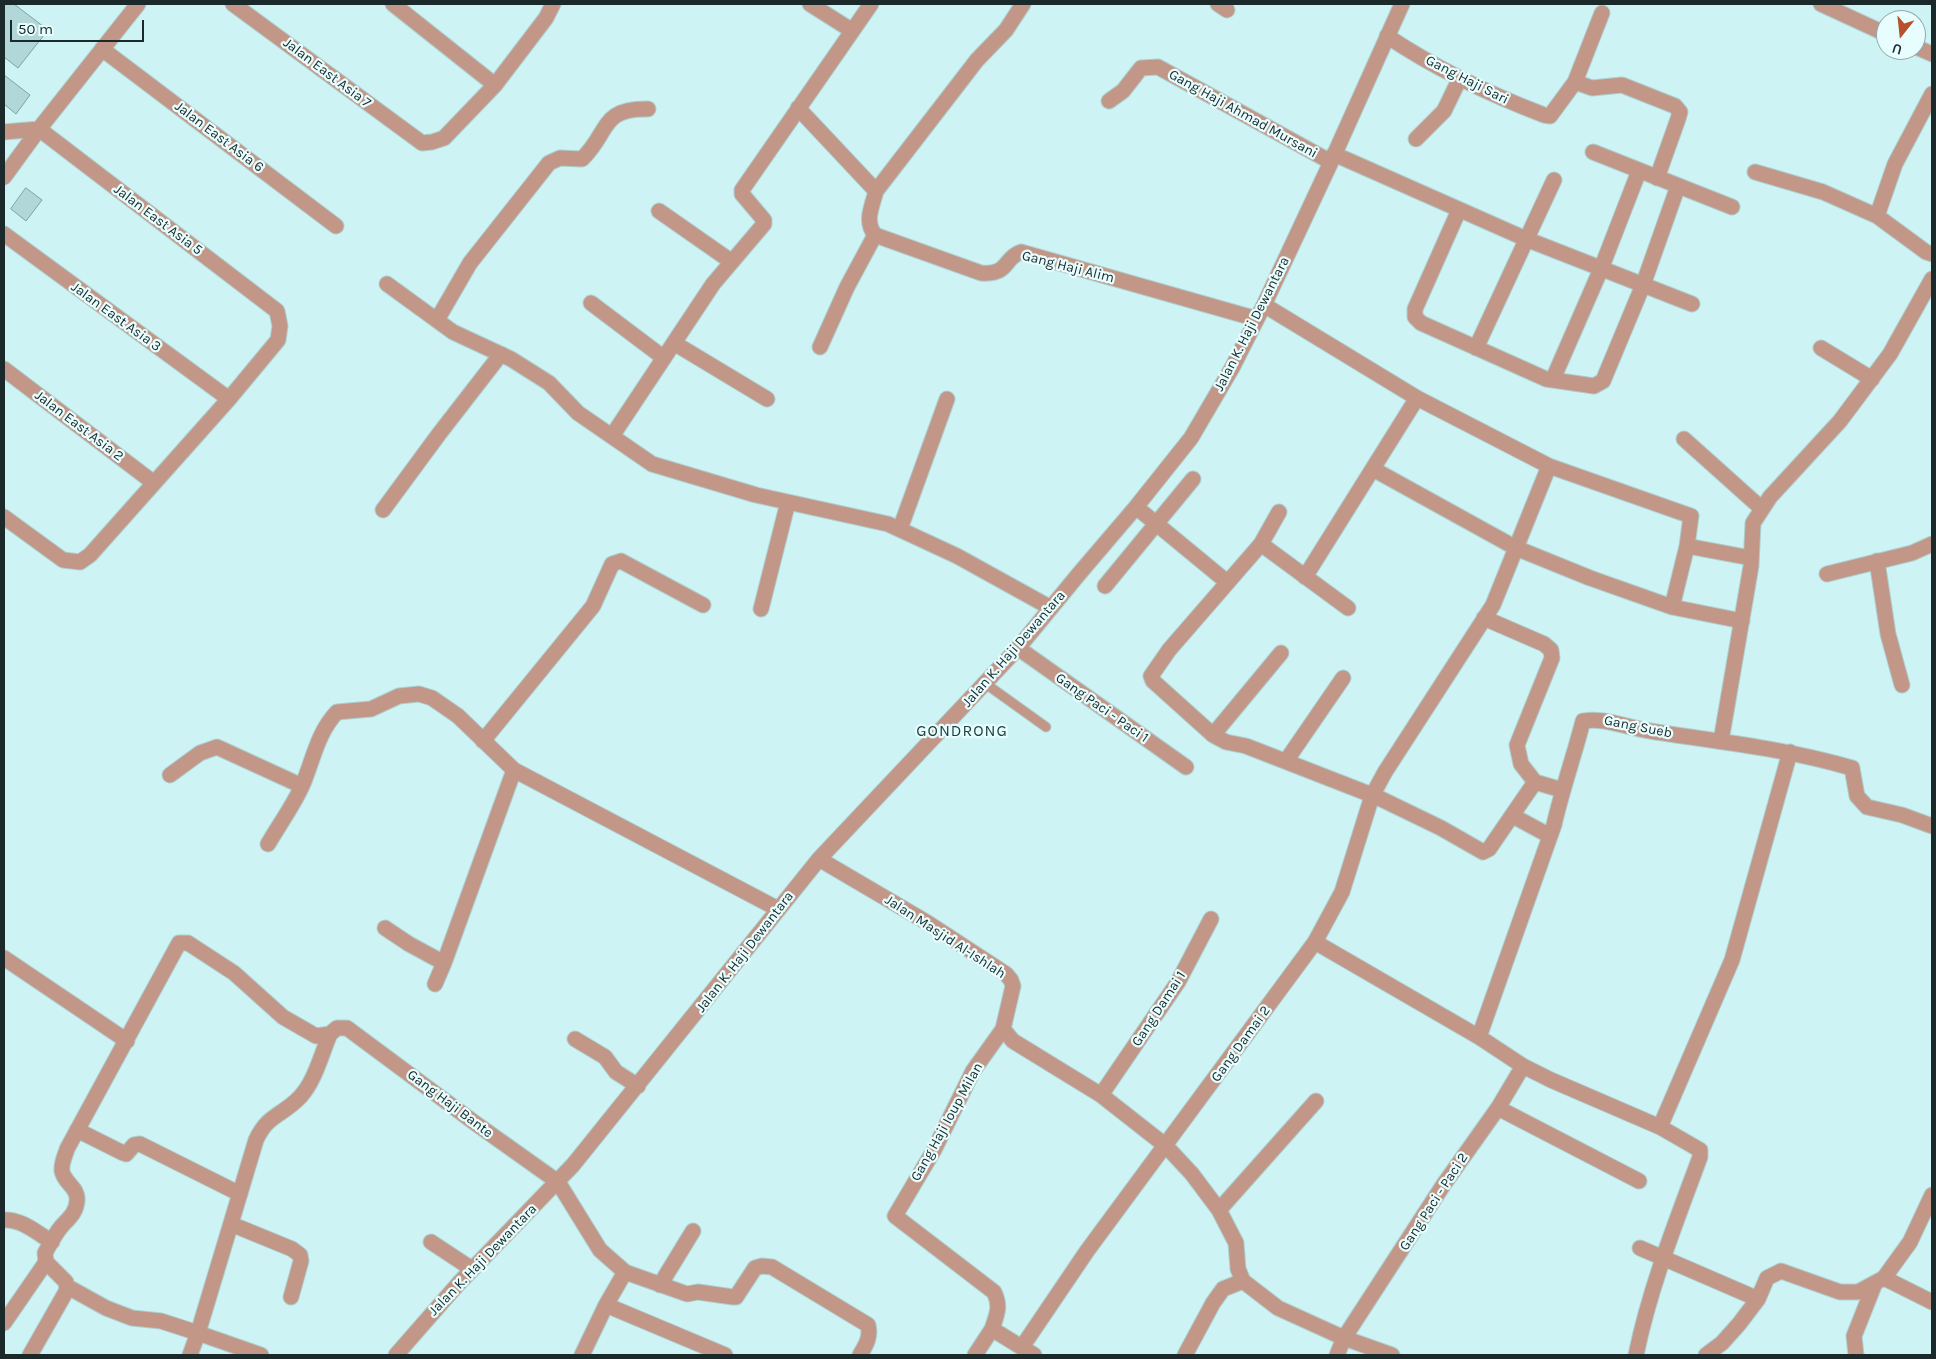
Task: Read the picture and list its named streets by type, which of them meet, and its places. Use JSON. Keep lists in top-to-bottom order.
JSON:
{
  "streets": {
    "street": [
      "Jalan East Asia 7",
      "Gang Haji Sari",
      "Gang Haji Ahmad Mursani",
      "Jalan East Asia 6",
      "Jalan East Asia 5",
      "Gang Haji Alim",
      "Jalan East Asia 3",
      "Jalan K. Haji Dewantara",
      "Jalan East Asia 2",
      "Gang Paci - Paci 1",
      "Gang Sueb",
      "Jalan Masjid Al-Ishlah",
      "Gang Damai 1",
      "Gang Damai 2",
      "Gang Haji Bante",
      "Gang Haji Ioup Milan",
      "Gang Paci - Paci 2"
    ]
  },
  "crossings": [
    ["Gang Haji Sari", "Jalan K. Haji Dewantara"],
    ["Gang Haji Ahmad Mursani", "Jalan K. Haji Dewantara"],
    ["Jalan East Asia 5", "Jalan East Asia 3"],
    ["Gang Haji Alim", "Jalan K. Haji Dewantara"],
    ["Jalan K. Haji Dewantara", "Gang Paci - Paci 1"],
    ["Jalan K. Haji Dewantara", "Jalan Masjid Al-Ishlah"],
    ["Jalan K. Haji Dewantara", "Gang Haji Bante"],
    ["Jalan Masjid Al-Ishlah", "Gang Haji Ioup Milan"]
  ],
  "districts": ["GONDRONG"],
  "scale_bar": "50 m",
  "north": "bottom"
}
